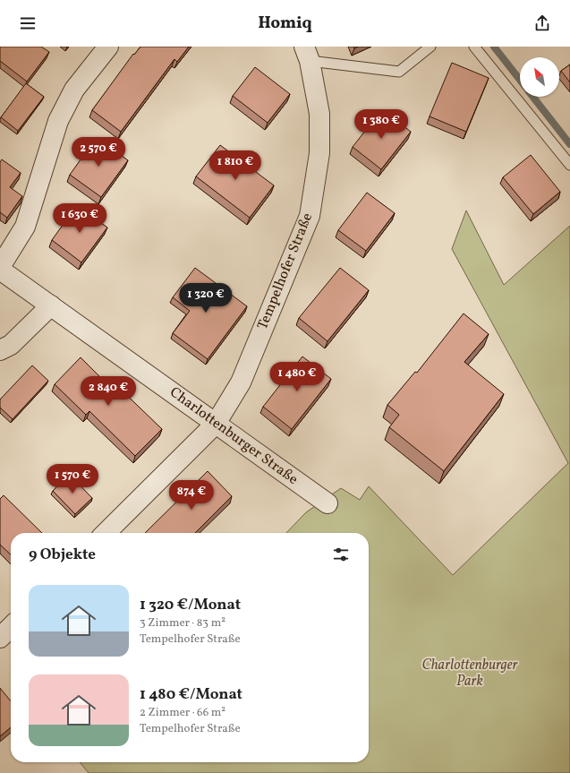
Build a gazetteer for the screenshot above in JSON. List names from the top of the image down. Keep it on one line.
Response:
{"streets":{"street":["Tempelhofer Straße","Charlottenburger Straße"]},"crossings":[["Tempelhofer Straße","Charlottenburger Straße"]],"parks":["Charlottenburger Park"],"north":"top left","page":{"header":"Homiq","price":["1 380 €","2 570 €","1 810 €","1 630 €","1 320 €","1 480 €","2 840 €","1 570 €","874 €"],"heading":"9 Objekte","list":[{"name":"1 320 €/Monat","note":"3 Zimmer · 83 m² · Tempelhofer Straße"},{"name":"1 480 €/Monat","note":"2 Zimmer · 66 m² · Tempelhofer Straße"}]}}
